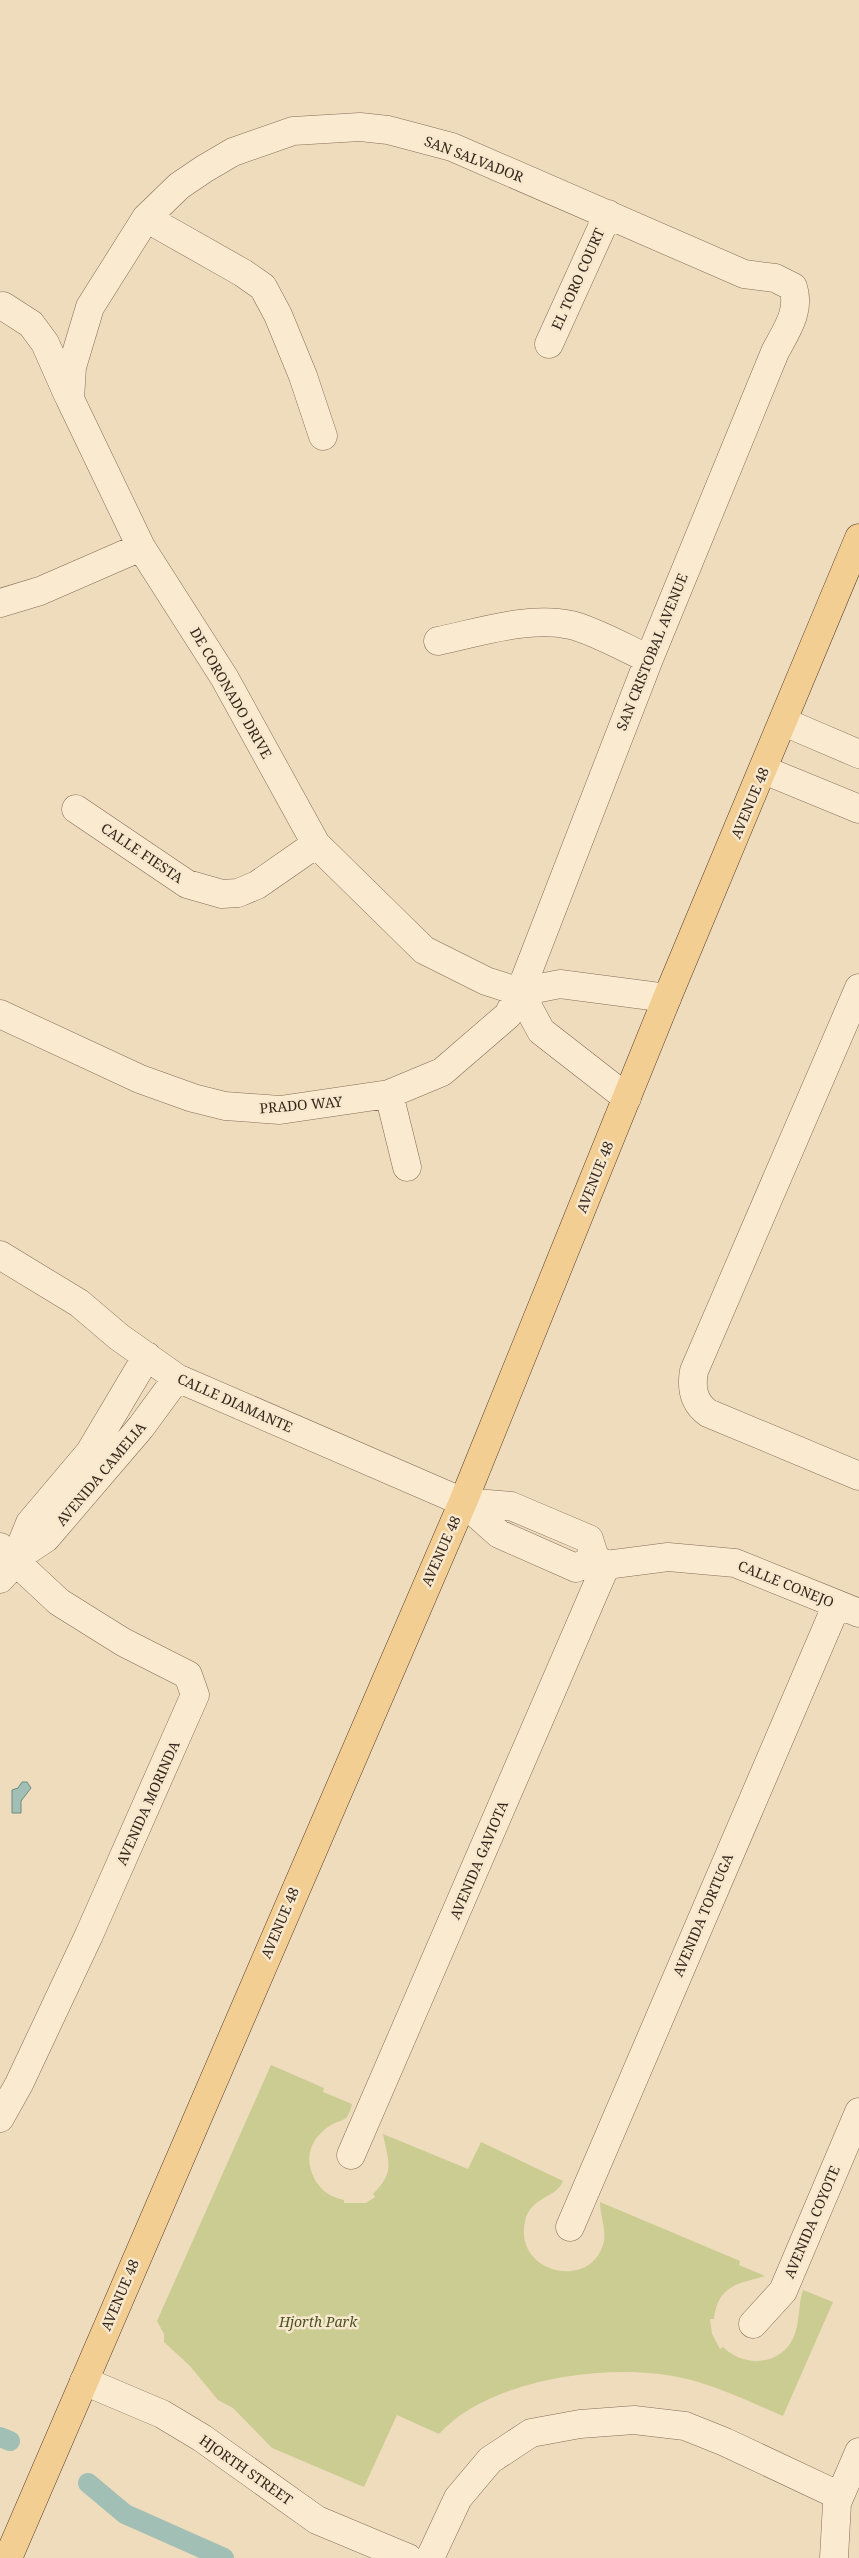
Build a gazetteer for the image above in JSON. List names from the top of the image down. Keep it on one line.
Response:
{"streets":{"main road":["AVENUE 48"],"street":["SAN SALVADOR","EL TORO COURT","SAN CRISTOBAL AVENUE","DE CORONADO DRIVE","CALLE FIESTA","PRADO WAY","CALLE DIAMANTE","AVENIDA CAMELIA","CALLE CONEJO","AVENIDA MORINDA","AVENIDA GAVIOTA","AVENIDA TORTUGA","AVENIDA COYOTE","HJORTH STREET"]},"crossings":[["SAN SALVADOR","EL TORO COURT"],["SAN SALVADOR","SAN CRISTOBAL AVENUE"],["SAN SALVADOR","DE CORONADO DRIVE"],["SAN CRISTOBAL AVENUE","DE CORONADO DRIVE"],["SAN CRISTOBAL AVENUE","PRADO WAY"],["DE CORONADO DRIVE","AVENUE 48"],["DE CORONADO DRIVE","CALLE FIESTA"],["DE CORONADO DRIVE","PRADO WAY"],["AVENUE 48","CALLE DIAMANTE"],["AVENUE 48","CALLE CONEJO"],["AVENUE 48","HJORTH STREET"],["CALLE DIAMANTE","AVENIDA CAMELIA"],["CALLE DIAMANTE","CALLE CONEJO"],["AVENIDA CAMELIA","AVENIDA MORINDA"],["CALLE CONEJO","AVENIDA GAVIOTA"],["CALLE CONEJO","AVENIDA TORTUGA"]],"parks":["Hjorth Park"]}
